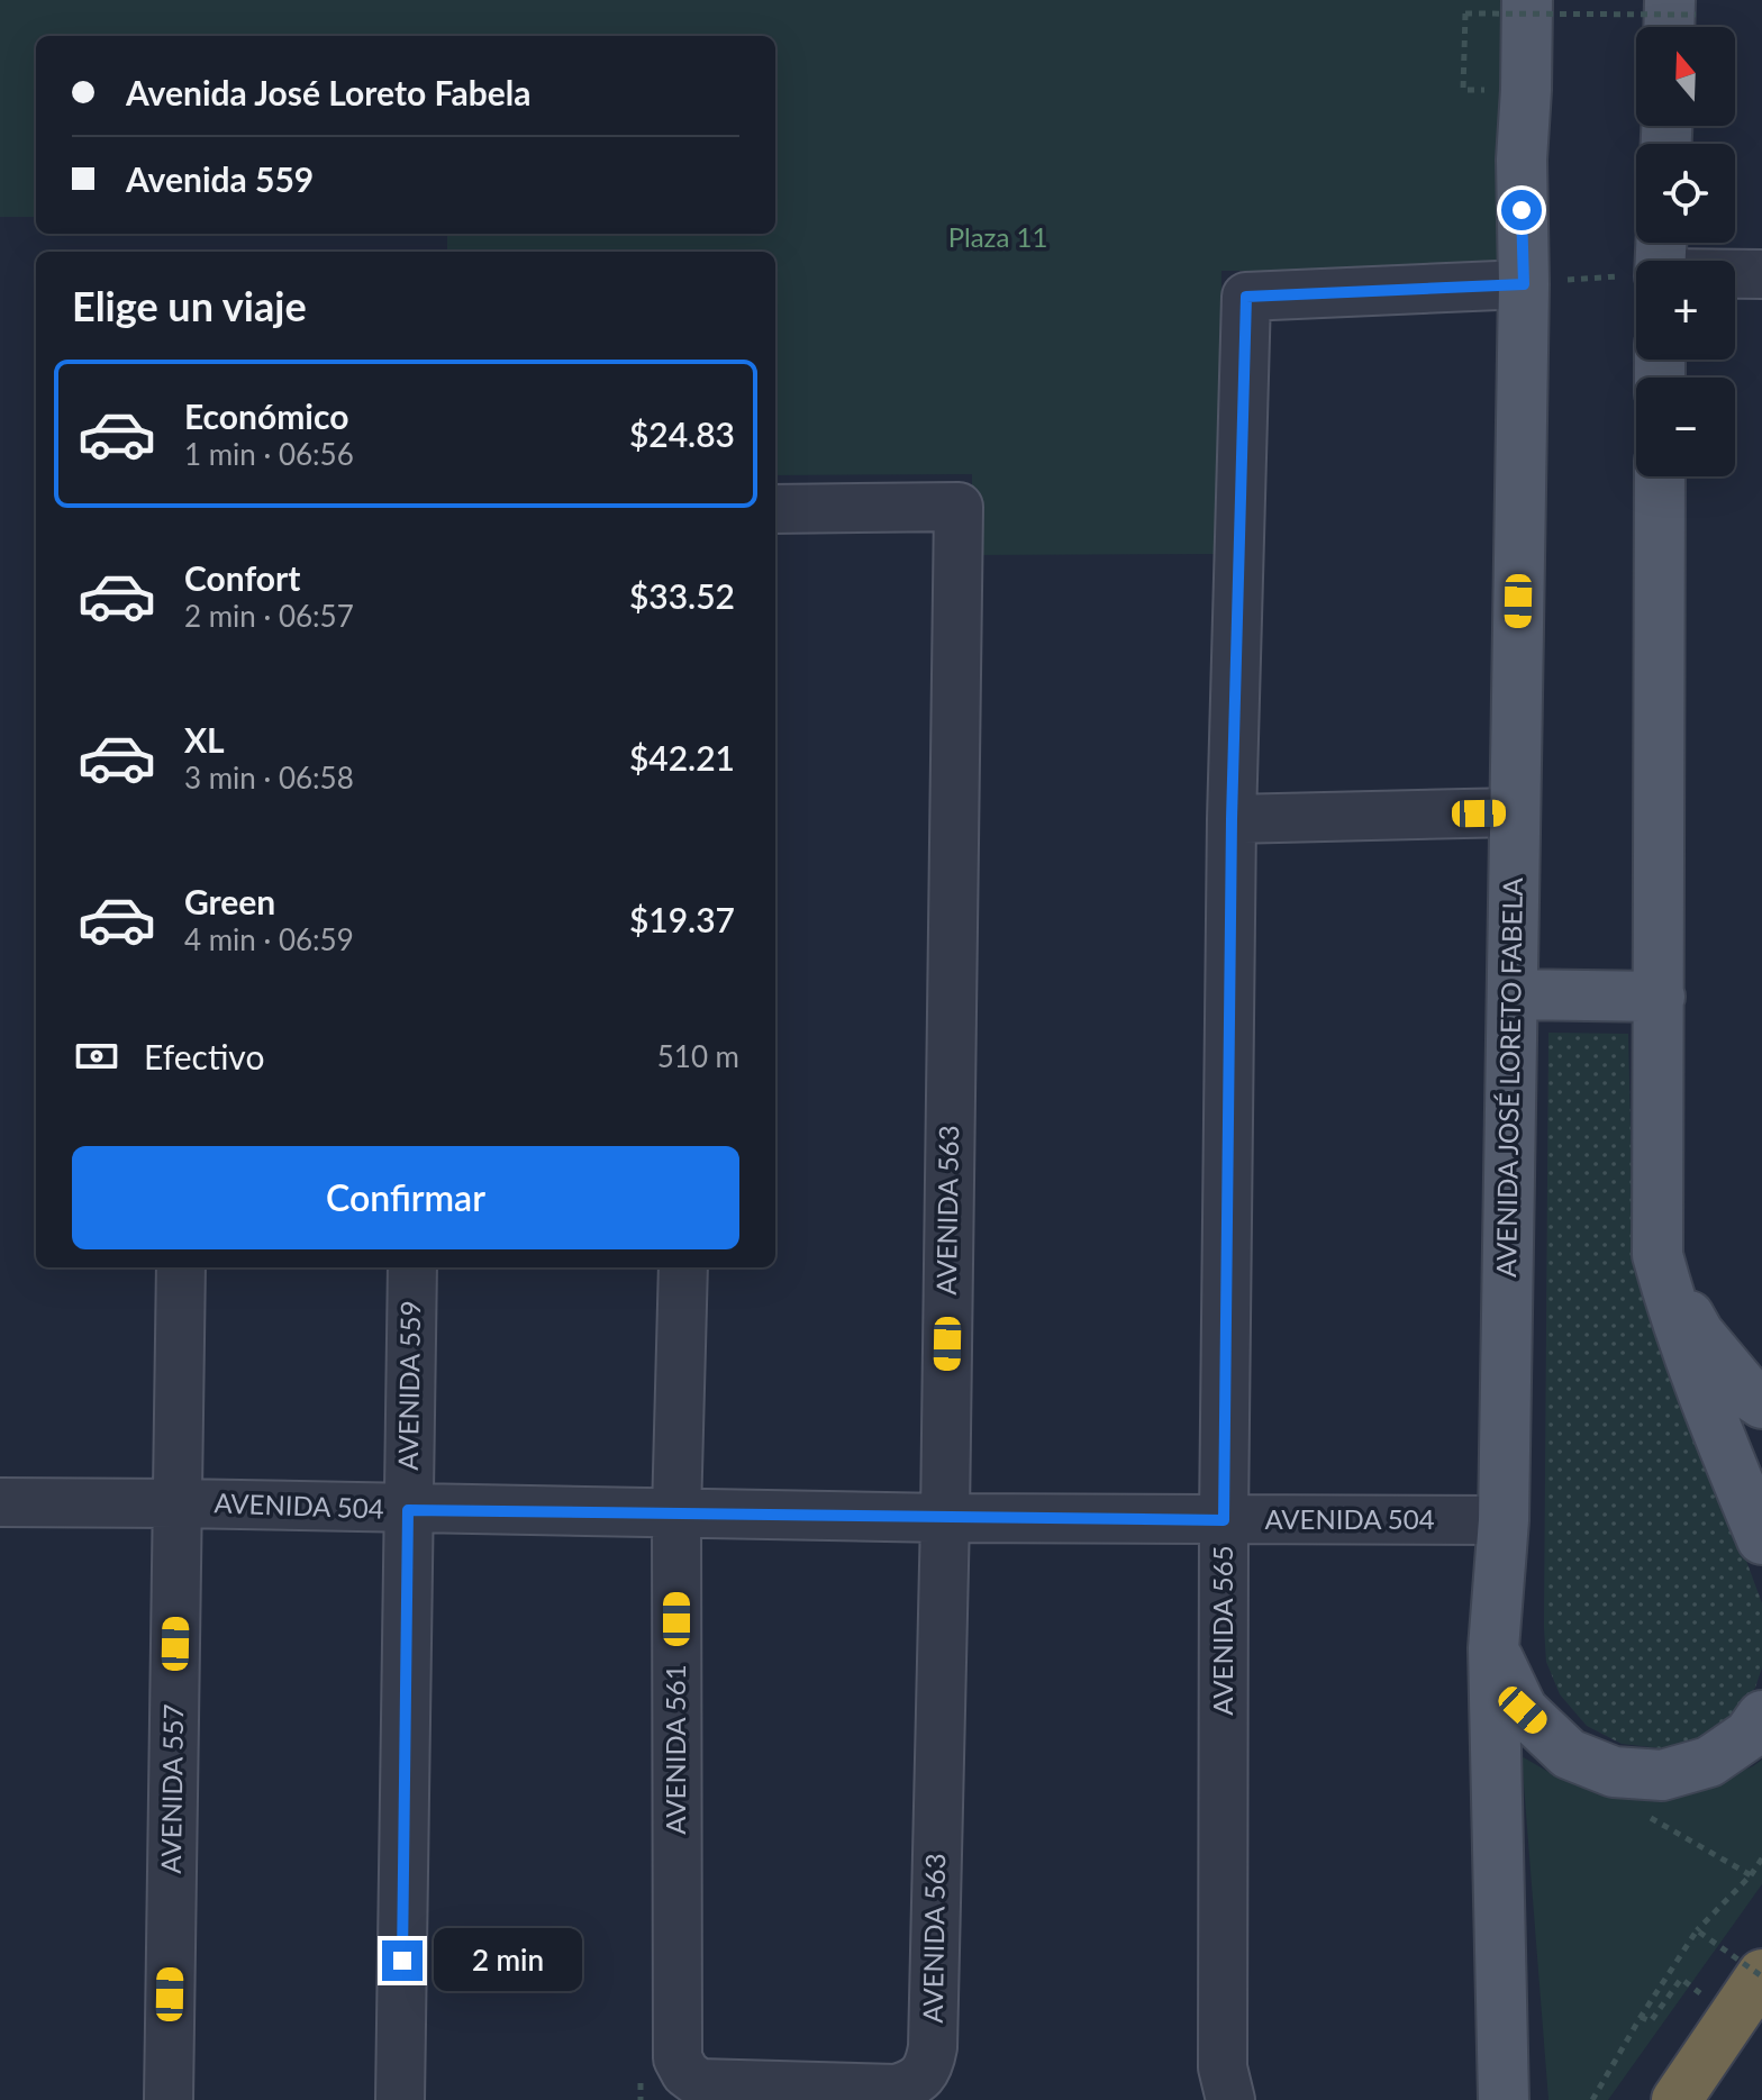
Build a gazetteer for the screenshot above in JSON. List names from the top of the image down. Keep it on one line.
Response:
{"streets":{"main road":["AVENIDA JOSÉ LORETO FABELA"],"street":["AVENIDA 563","AVENIDA 559","AVENIDA 504","AVENIDA 565","AVENIDA 561","AVENIDA 557"]},"crossings":[["AVENIDA JOSÉ LORETO FABELA","AVENIDA 504"],["AVENIDA JOSÉ LORETO FABELA","AVENIDA 565"],["AVENIDA 563","AVENIDA 504"],["AVENIDA 563","AVENIDA 561"],["AVENIDA 559","AVENIDA 504"],["AVENIDA 504","AVENIDA 565"],["AVENIDA 504","AVENIDA 561"],["AVENIDA 504","AVENIDA 557"]],"parks":["Plaza 11"],"north":"top","page":{"map_buttons":["+","−"],"banner":["Avenida José Loreto Fabela","Avenida 559"],"heading":"Elige un viaje","list":[{"name":"Económico","note":"1 min · 06:56","value":"$24.83"},{"name":"Confort","note":"2 min · 06:57","value":"$33.52"},{"name":"XL","note":"3 min · 06:58","value":"$42.21"},{"name":"Green","note":"4 min · 06:59","value":"$19.37"}],"pay":["Efectivo","510 m"],"buttons":"Confirmar","bubble":"2 min"}}
